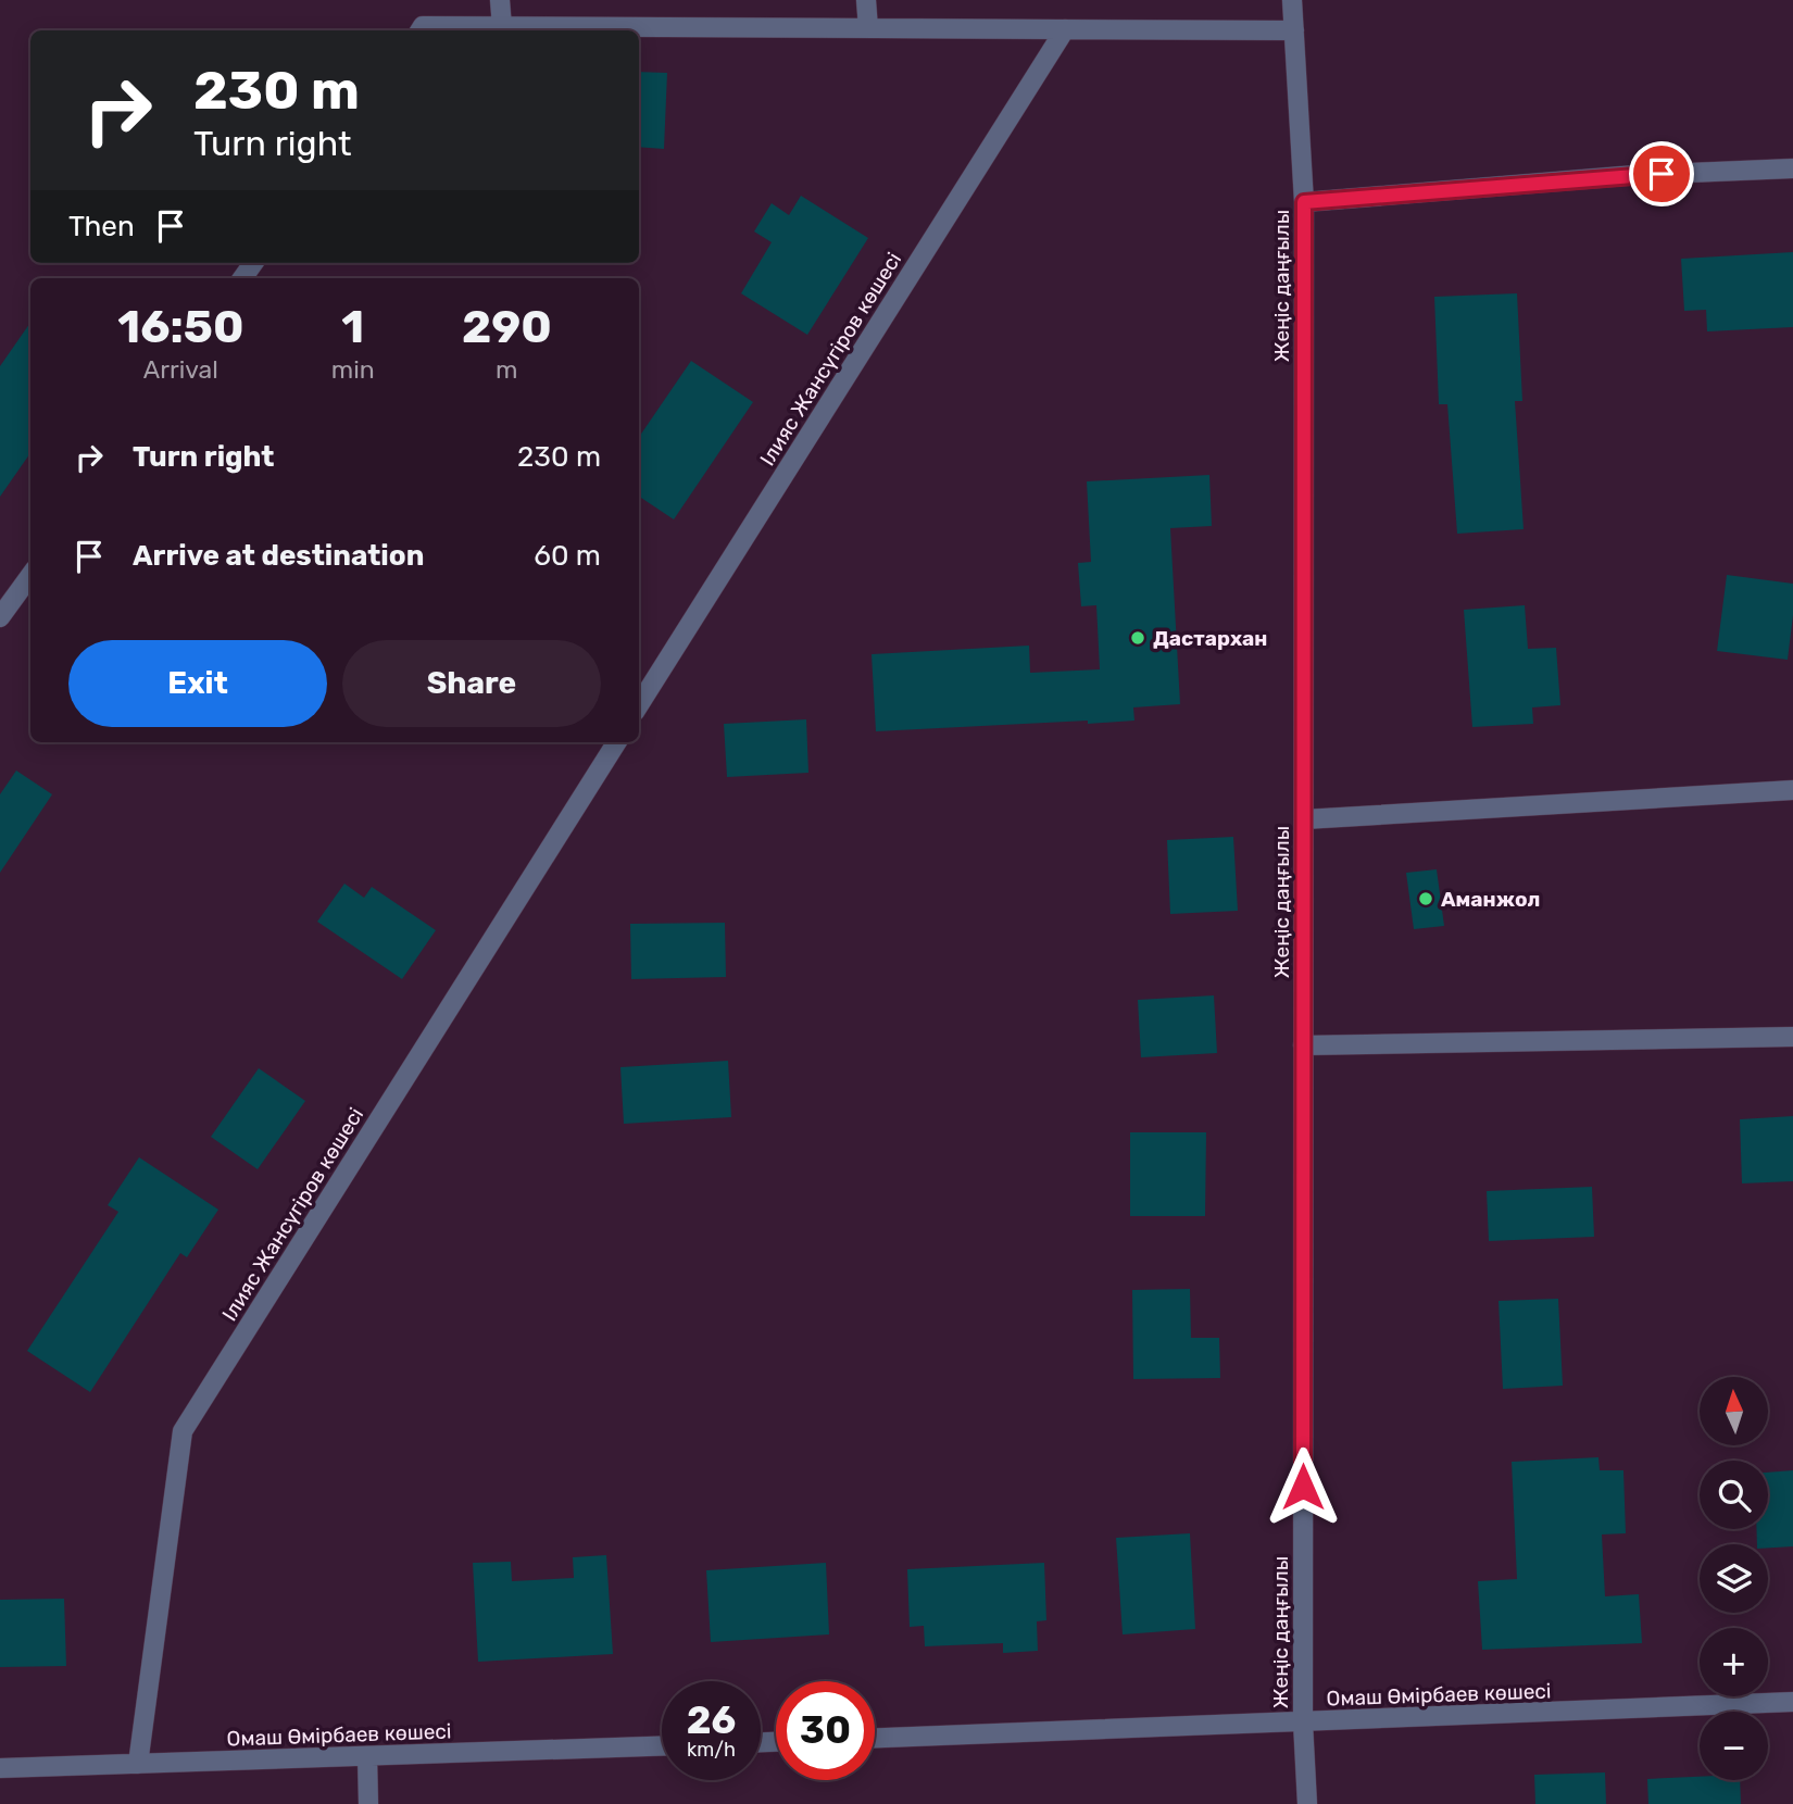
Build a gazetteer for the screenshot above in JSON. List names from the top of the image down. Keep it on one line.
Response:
{"streets":{"street":["Жеңіс даңғылы","Ілияс Жансүгіров көшесі","Омаш Өмірбаев көшесі"]},"crossings":[["Жеңіс даңғылы","Омаш Өмірбаев көшесі"],["Ілияс Жансүгіров көшесі","Омаш Өмірбаев көшесі"]],"places":["Дастархан","Аманжол"],"north":"top","page":{"turn":["230 m","Turn right"],"then":"Then","eta":["16:50","Arrival","1","min","290","m"],"list":[{"name":"Turn right","value":"230 m"},{"name":"Arrive at destination","value":"60 m"}],"buttons":["Exit","Share"],"map_buttons":["+","−"],"speed":"26 km/h","limit":"30"}}
